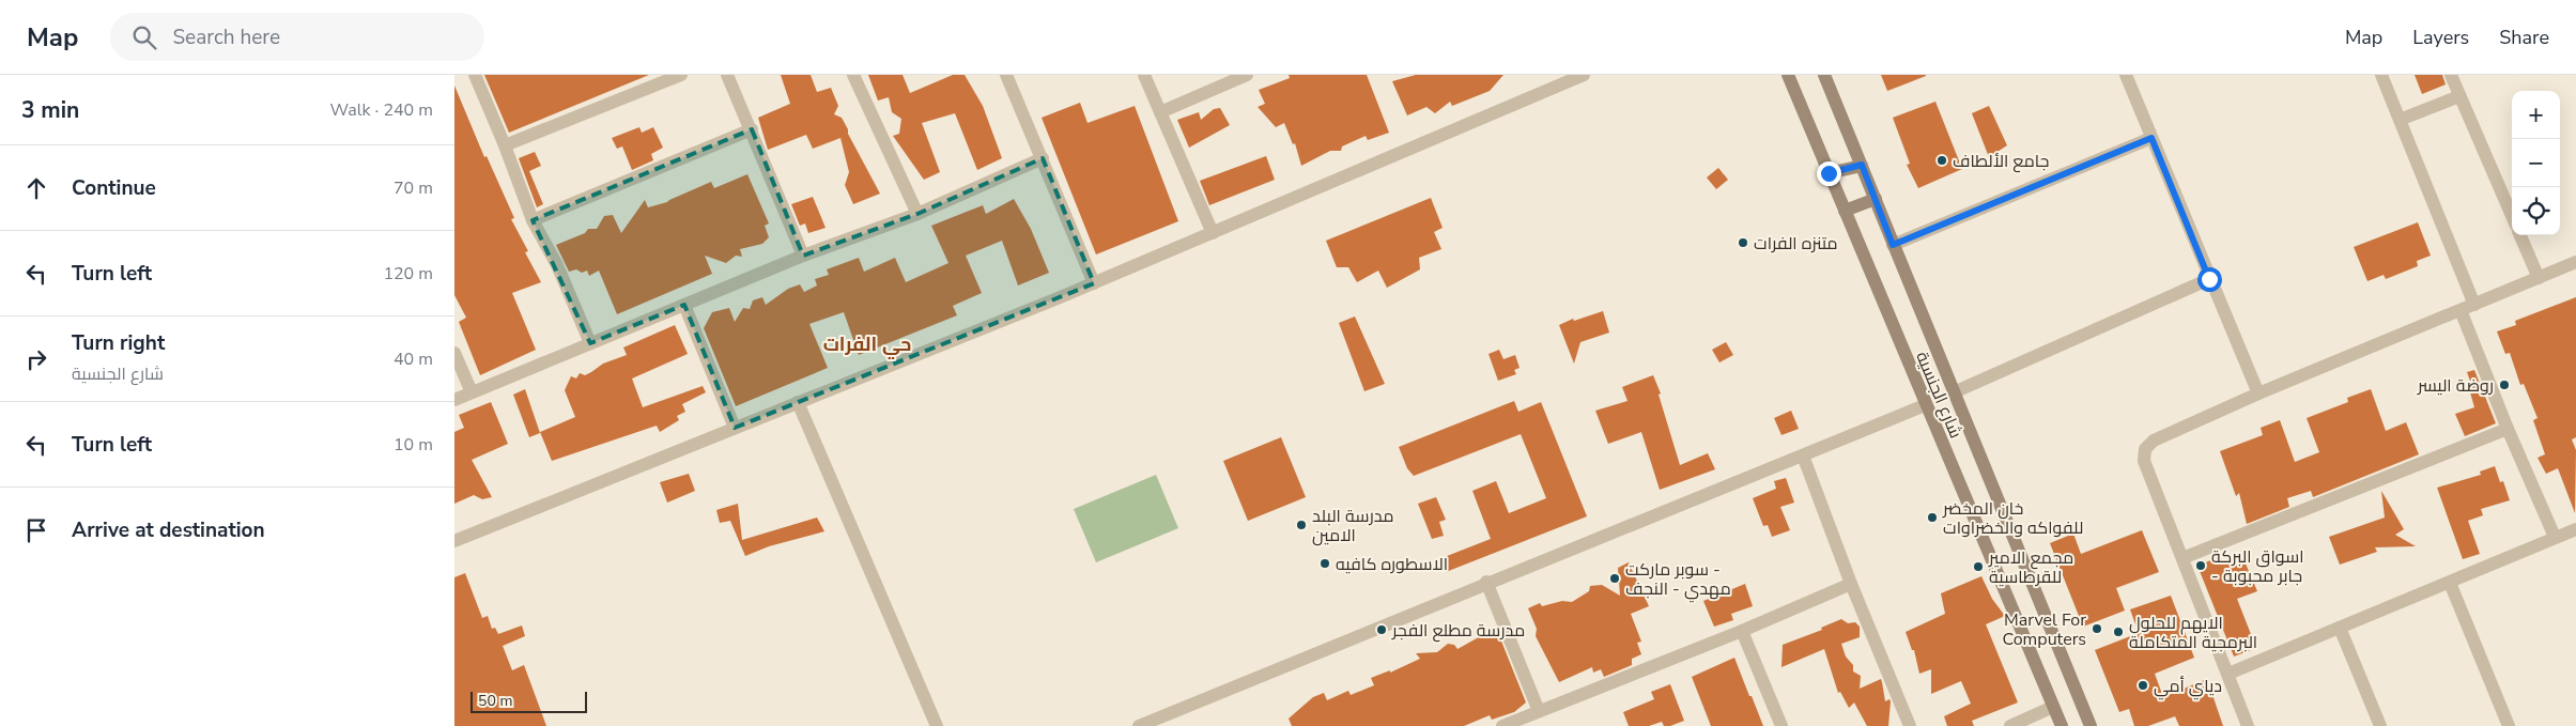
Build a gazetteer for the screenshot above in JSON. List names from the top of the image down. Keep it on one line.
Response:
{"streets":{"main road":["شارع الجنسية"]},"districts":["حي الفرات"],"places":["جامع الألطاف","متنزه الفرات","روضة اليسر","خان المخضر للفواكه والخضراوات","مدرسة البلد الامين","الاسطوره كافيه","اسواق البركة - جابر محبوبة","مجمع الامير للقرطاسية","سوبر ماركت - مهدي - النجف","Marvel For Computers","مدرسة مطلع الفجر","الايهم للحلول البرمجية المتكاملة","دياي أمي"],"scale_bar":"50 m","page":{"header":"Map","search":"Search here","nav":["Map","Layers","Share"],"heading":["3 min","Walk · 240 m"],"map_buttons":["+","−"],"list":[["Continue","70 m"],["Turn left","120 m"],["Turn right","شارع الجنسية","40 m"],["Turn left","10 m"],"Arrive at destination"],"scale":"50 m"}}
